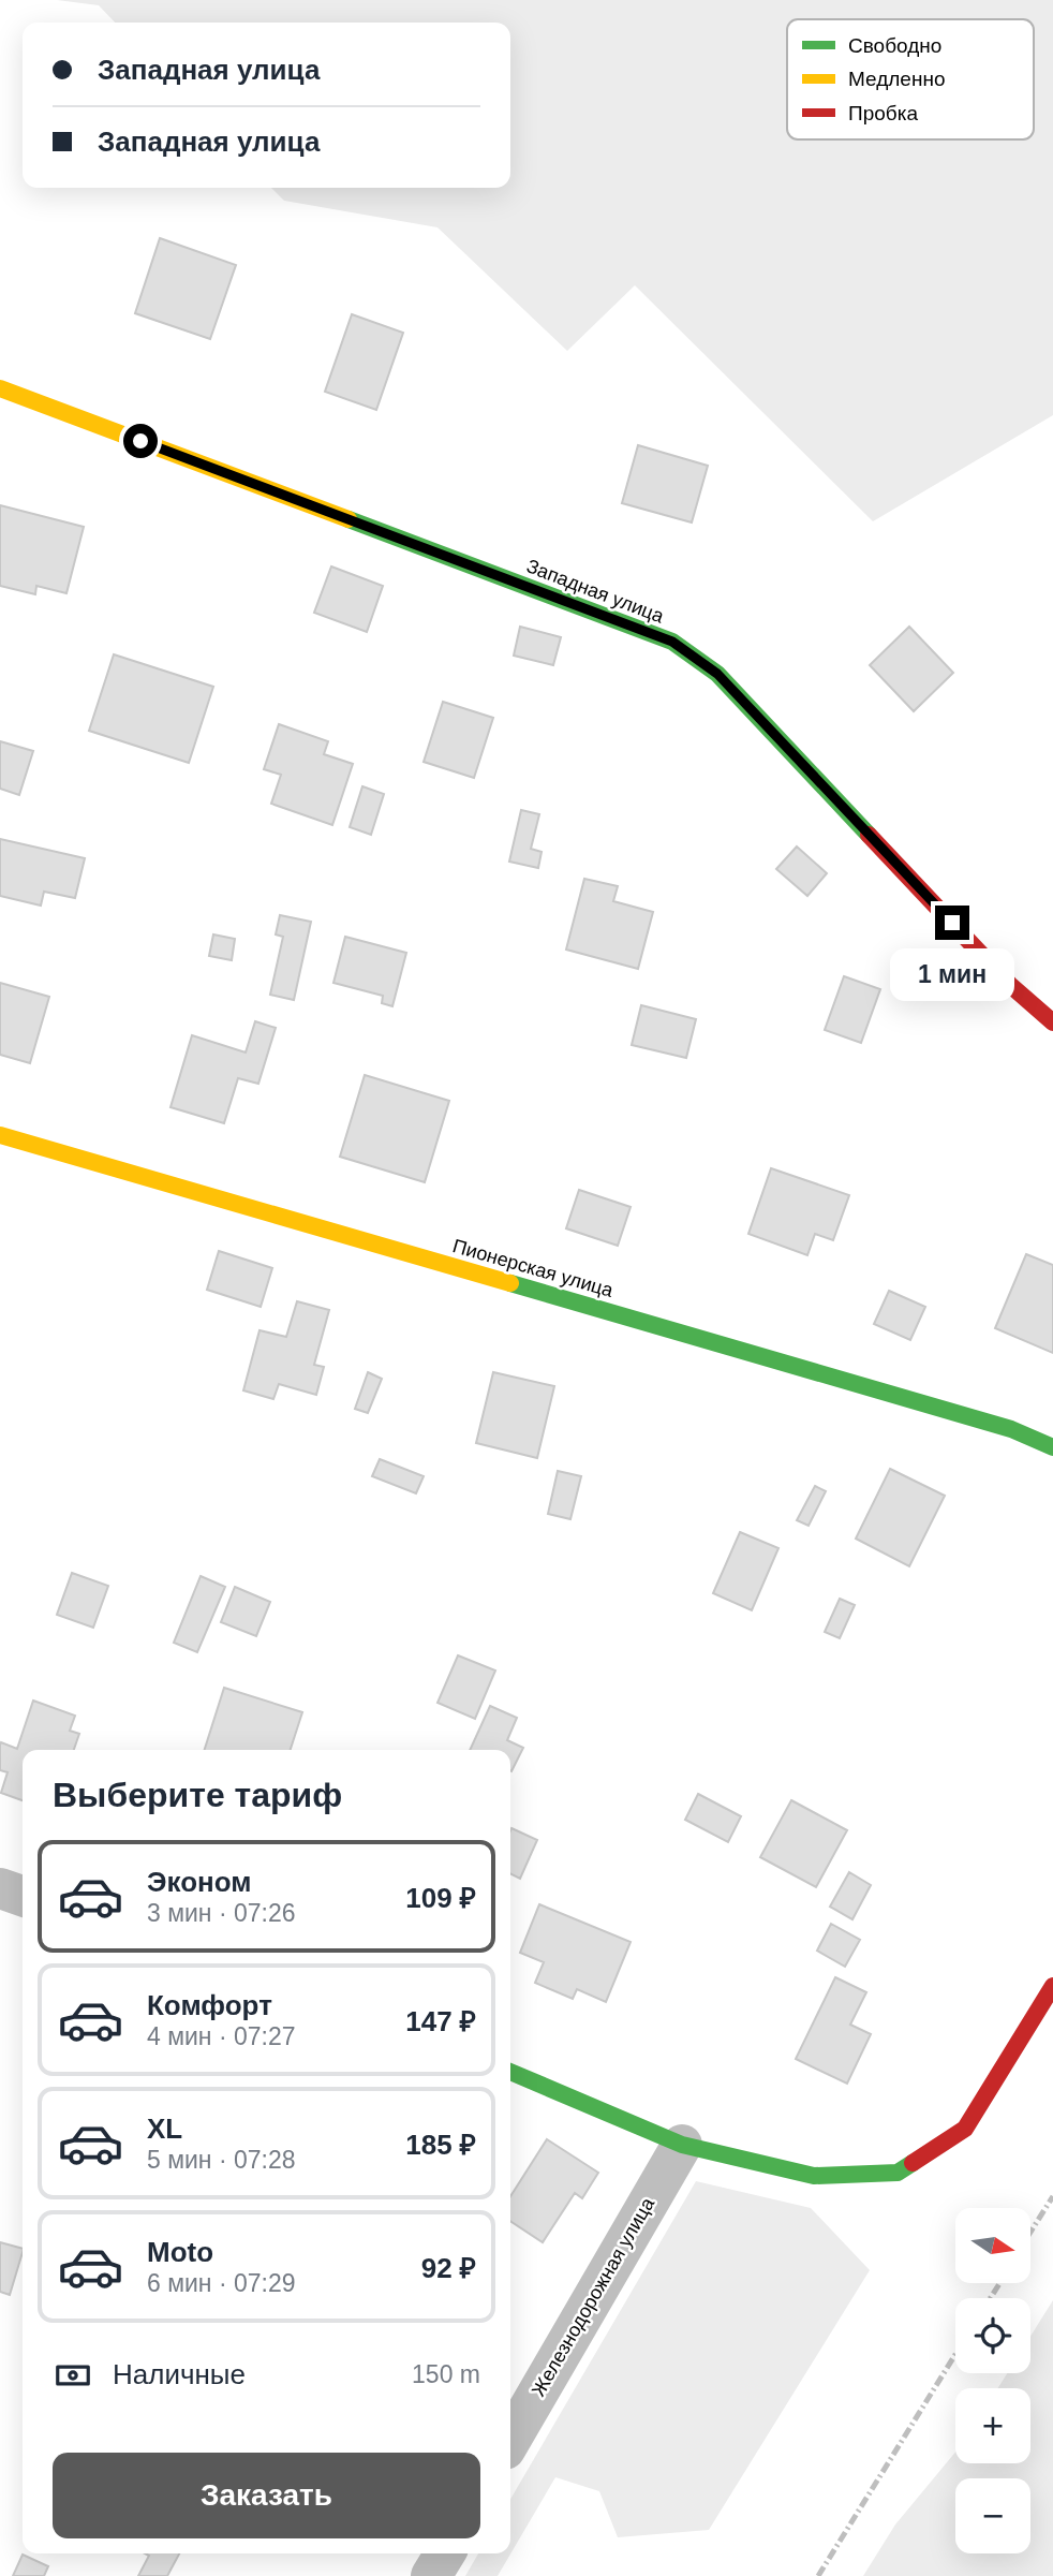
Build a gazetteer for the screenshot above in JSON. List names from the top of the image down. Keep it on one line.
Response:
{"streets":{"street":["Западная улица","Пионерская улица","Железнодорожная улица"]},"legend":["Свободно","Медленно","Пробка"],"north":"right","page":{"banner":["Западная улица","Западная улица"],"bubble":"1 мин","heading":"Выберите тариф","list":[{"name":"Эконом","note":"3 мин · 07:26","value":"109 ₽"},{"name":"Комфорт","note":"4 мин · 07:27","value":"147 ₽"},{"name":"XL","note":"5 мин · 07:28","value":"185 ₽"},{"name":"Moto","note":"6 мин · 07:29","value":"92 ₽"}],"map_buttons":["+","−"],"pay":["Наличные","150 m"],"buttons":"Заказать"}}
